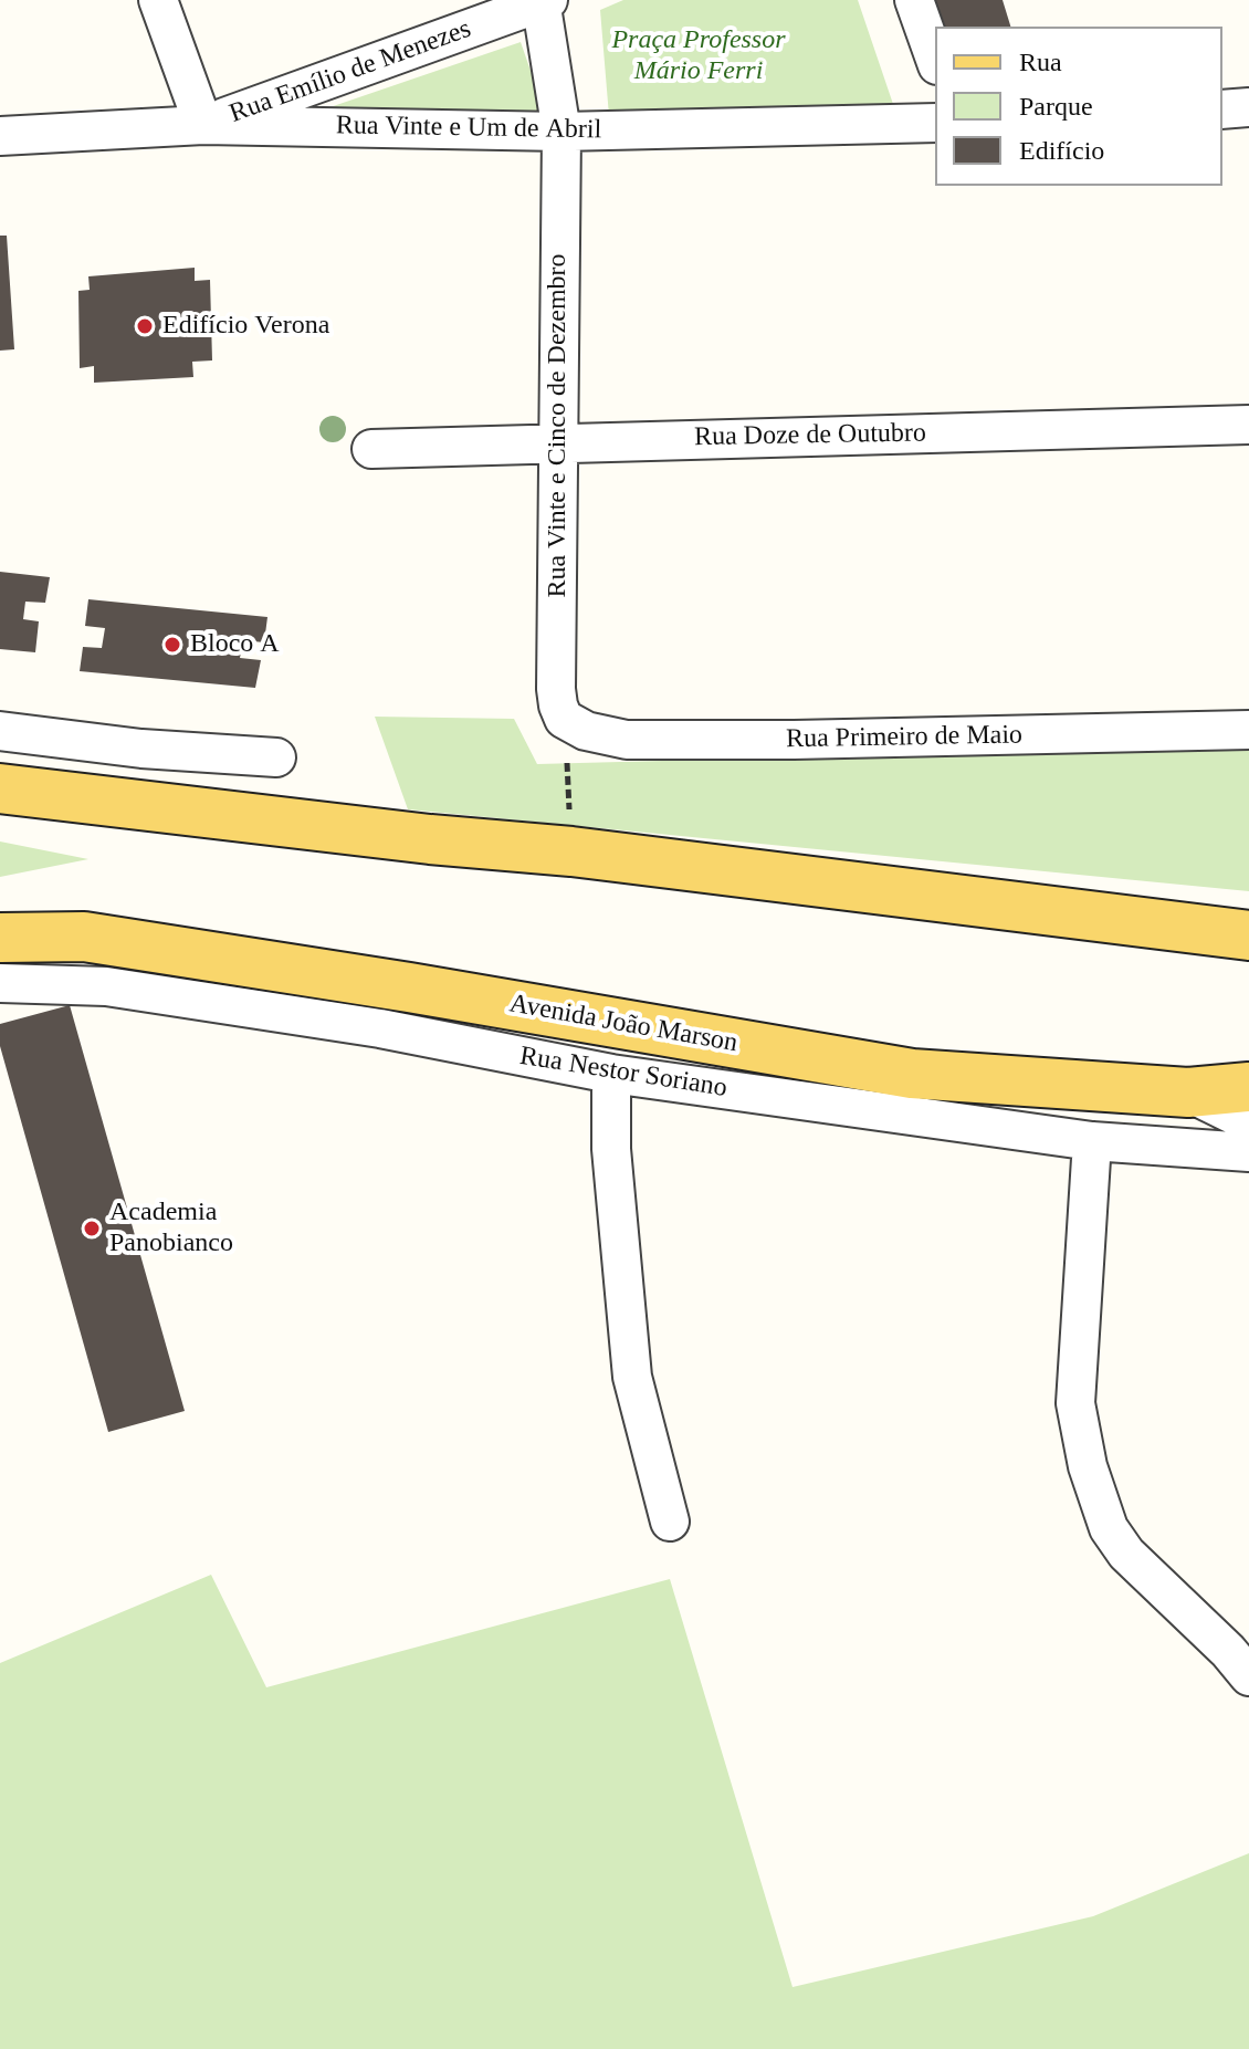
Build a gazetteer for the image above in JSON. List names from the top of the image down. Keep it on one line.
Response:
{"streets":{"main road":["Avenida João Marson"],"street":["Rua Emílio de Menezes","Rua Vinte e Um de Abril","Rua Vinte e Cinco de Dezembro","Rua Doze de Outubro","Rua Primeiro de Maio","Rua Nestor Soriano"]},"crossings":[["Rua Emílio de Menezes","Rua Vinte e Um de Abril"],["Rua Emílio de Menezes","Rua Vinte e Cinco de Dezembro"],["Rua Vinte e Um de Abril","Rua Vinte e Cinco de Dezembro"],["Rua Vinte e Cinco de Dezembro","Rua Doze de Outubro"],["Rua Vinte e Cinco de Dezembro","Rua Primeiro de Maio"]],"parks":["Praça Professor Mário Ferri"],"places":["Edifício Verona","Bloco A","Academia Panobianco"],"legend":["Rua","Parque","Edifício"]}
